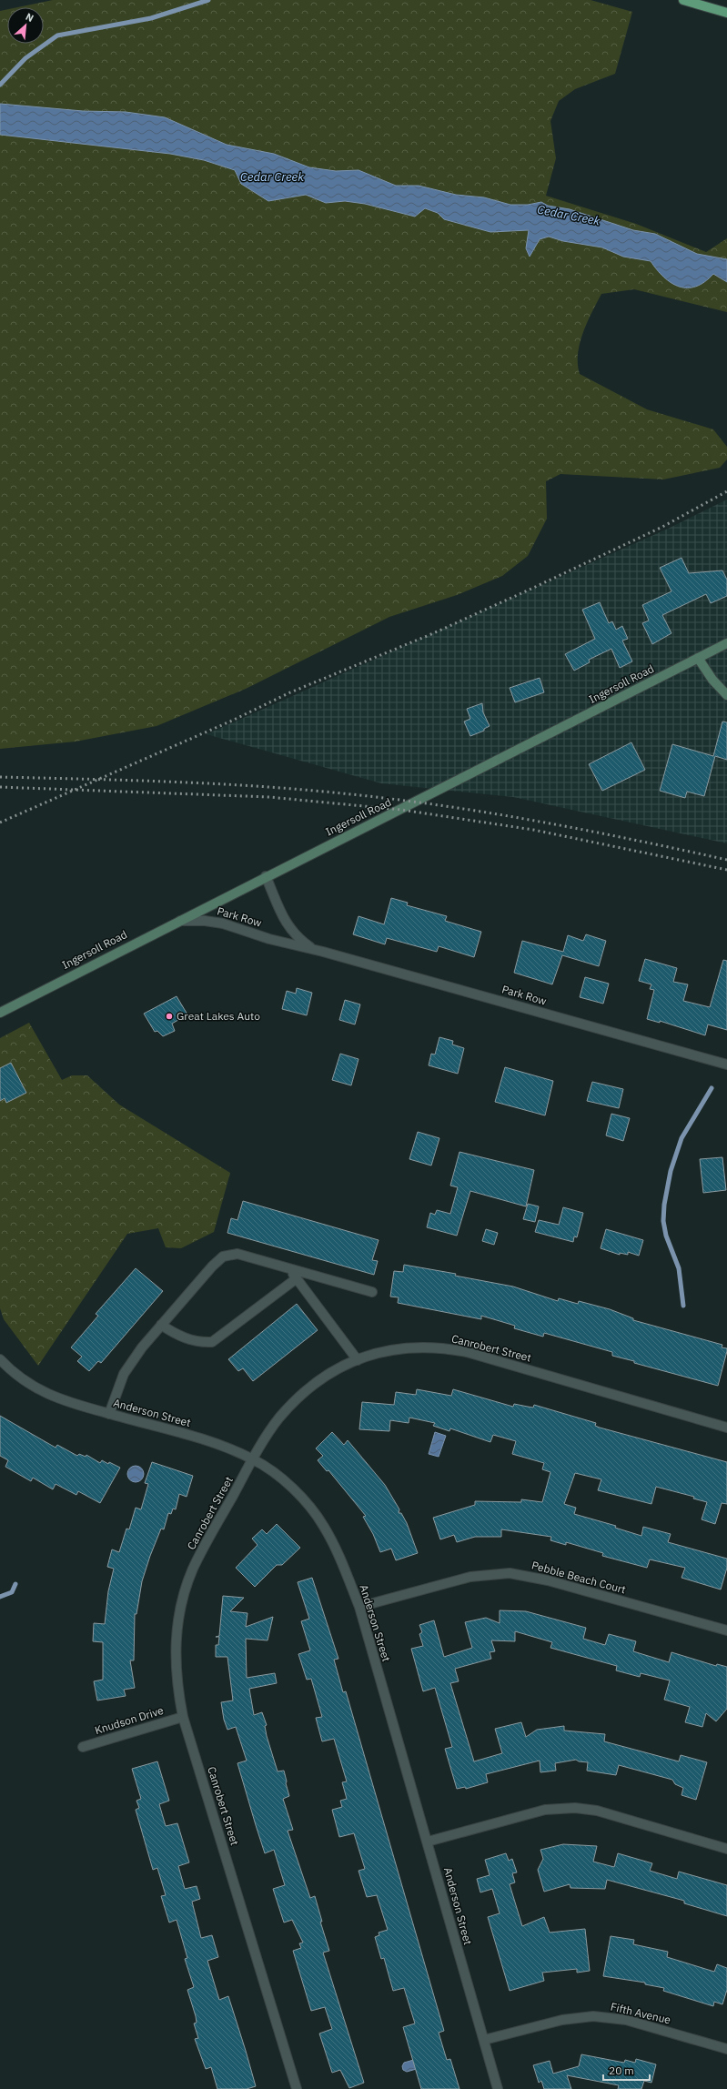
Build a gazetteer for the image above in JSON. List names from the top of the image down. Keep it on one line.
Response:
{"streets":{"main road":["Ingersoll Road"],"street":["Park Row","Canrobert Street","Anderson Street","Pebble Beach Court","Knudson Drive","Fifth Avenue"]},"crossings":[["Ingersoll Road","Park Row"],["Canrobert Street","Anderson Street"],["Canrobert Street","Knudson Drive"],["Anderson Street","Pebble Beach Court"],["Anderson Street","Fifth Avenue"]],"water":["Cedar Creek"],"places":["Great Lakes Auto"],"scale_bar":"20 m","north":"top right"}
